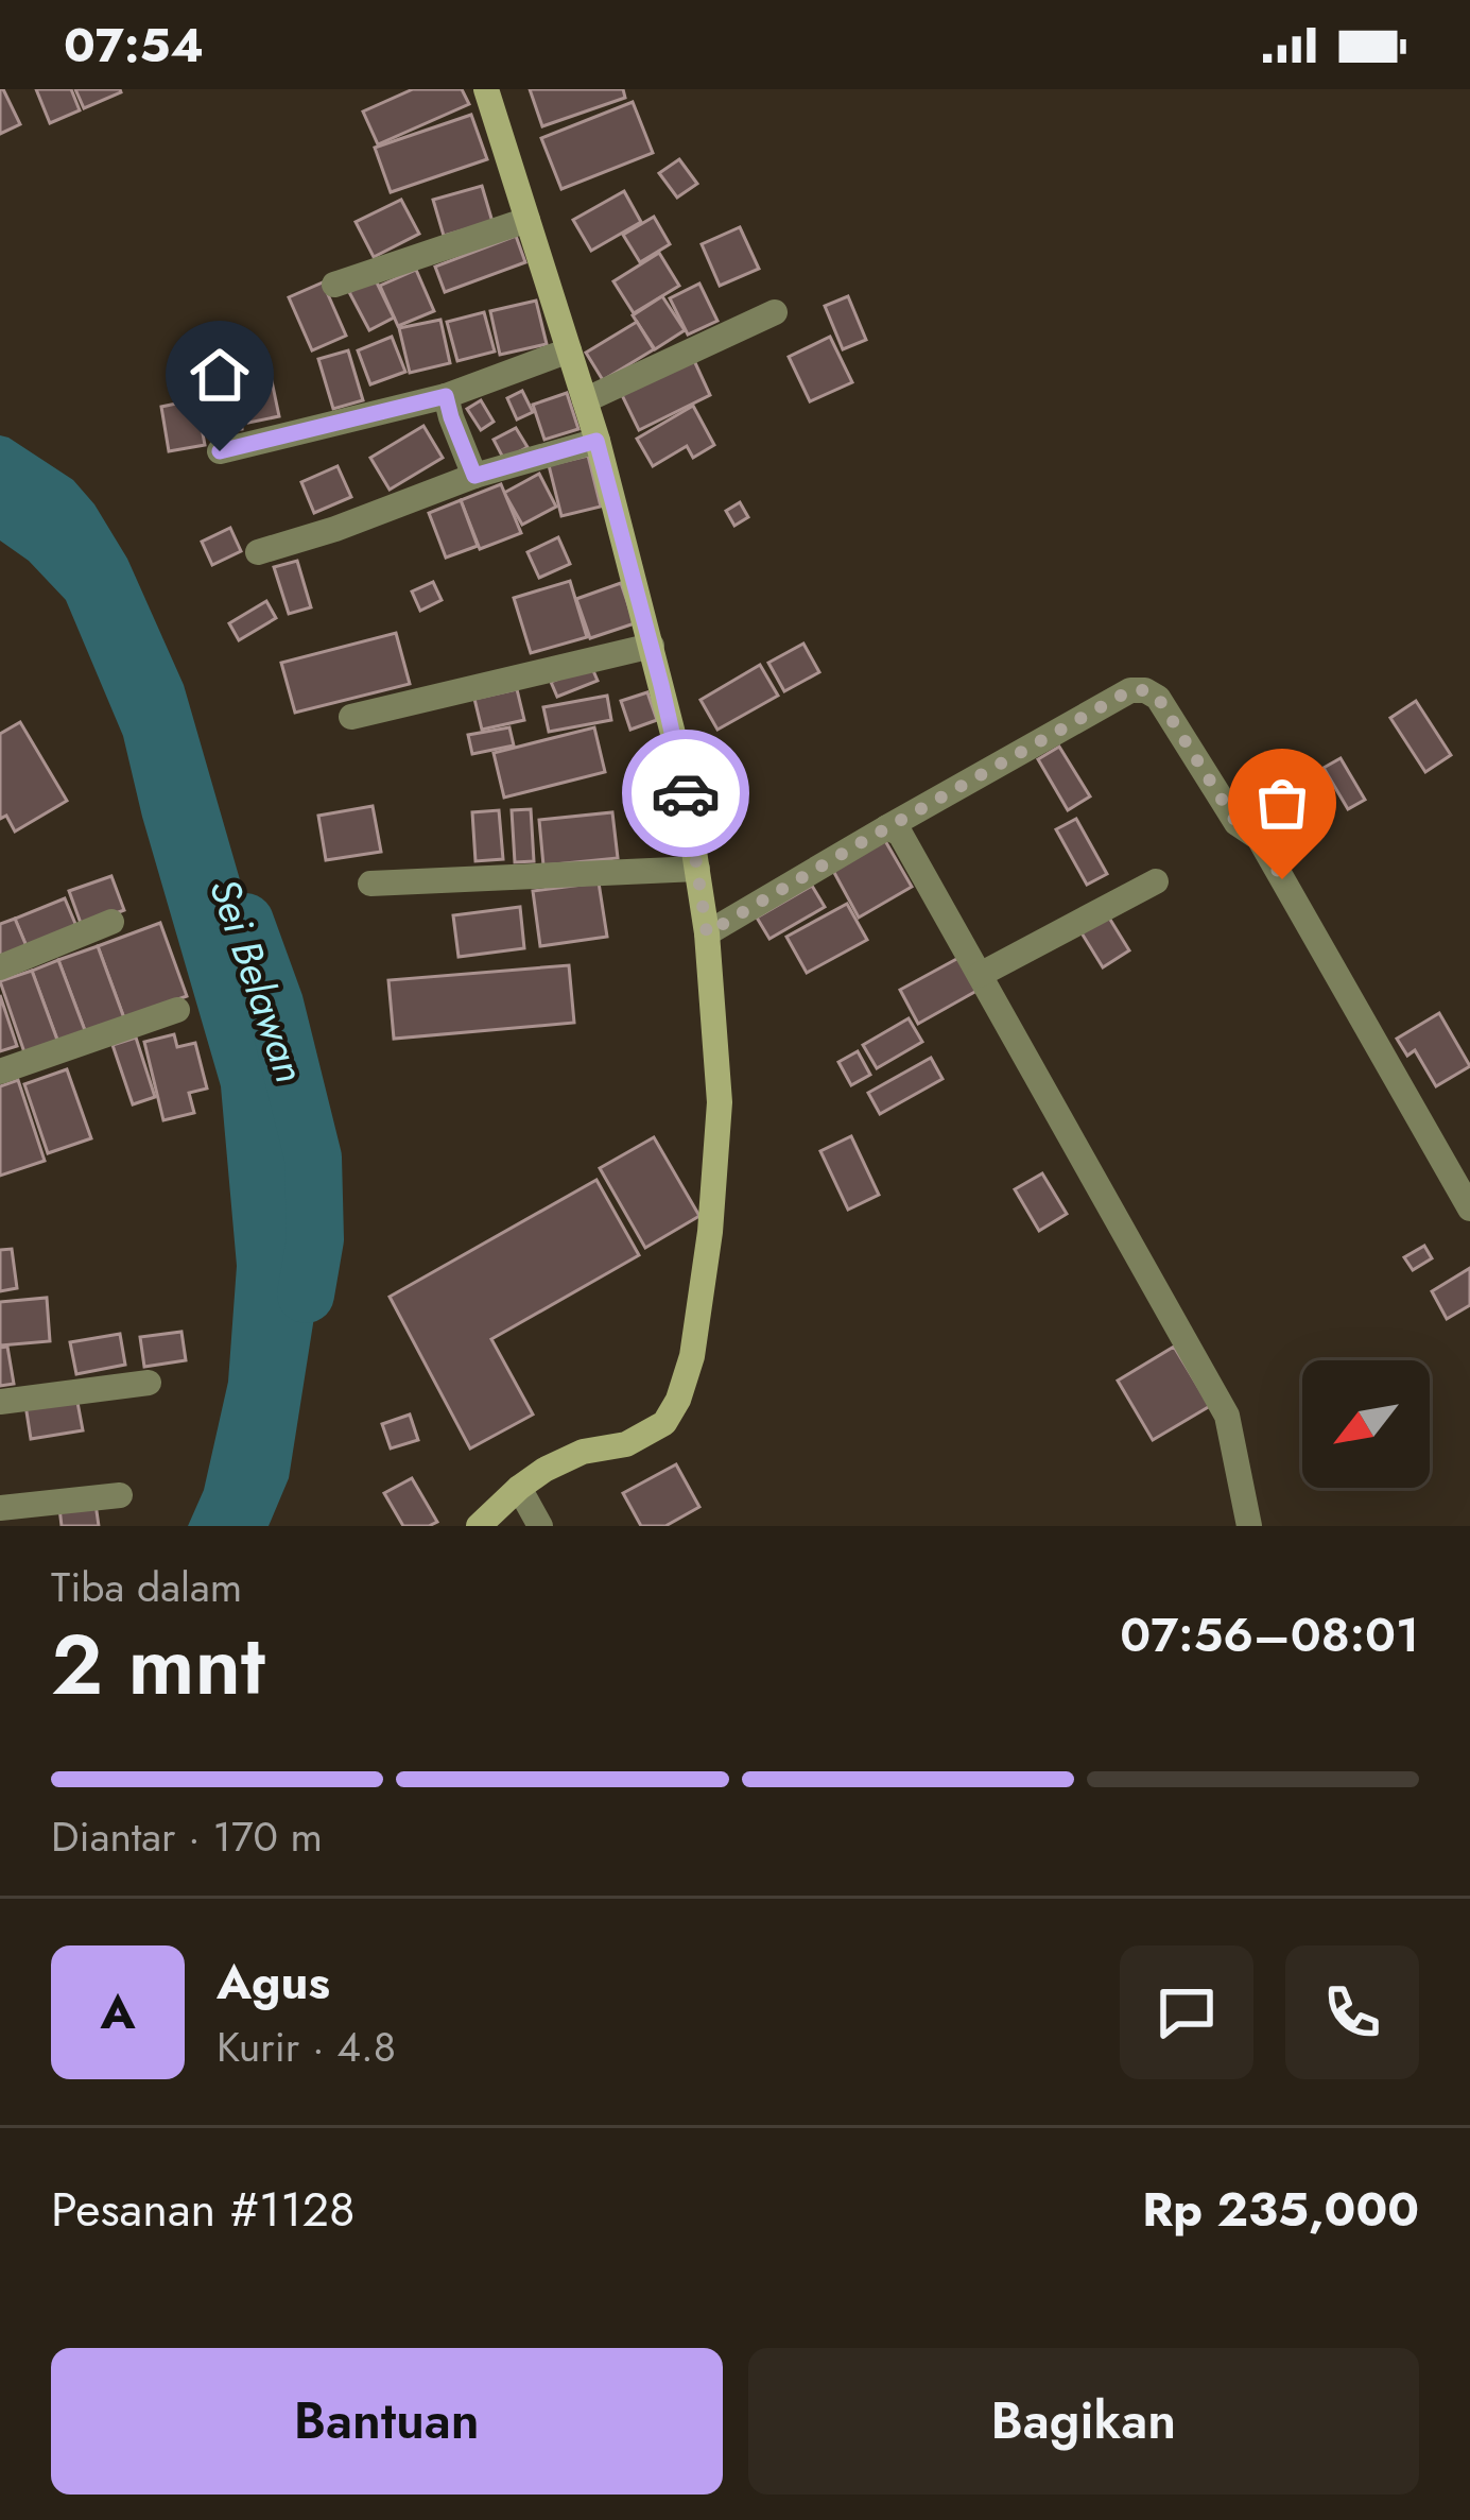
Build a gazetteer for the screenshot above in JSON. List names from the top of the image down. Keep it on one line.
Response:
{"water":["Sei Belawan"],"north":"bottom left","page":{"status":"07:54","heading":["2 mnt","Tiba dalam","07:56–08:01"],"panel":["Agus","Kurir · 4.8","Pesanan #1128","Rp 235,000"],"bar":"Diantar · 170 m","round":"A","buttons":["Bantuan","Bagikan"]}}
